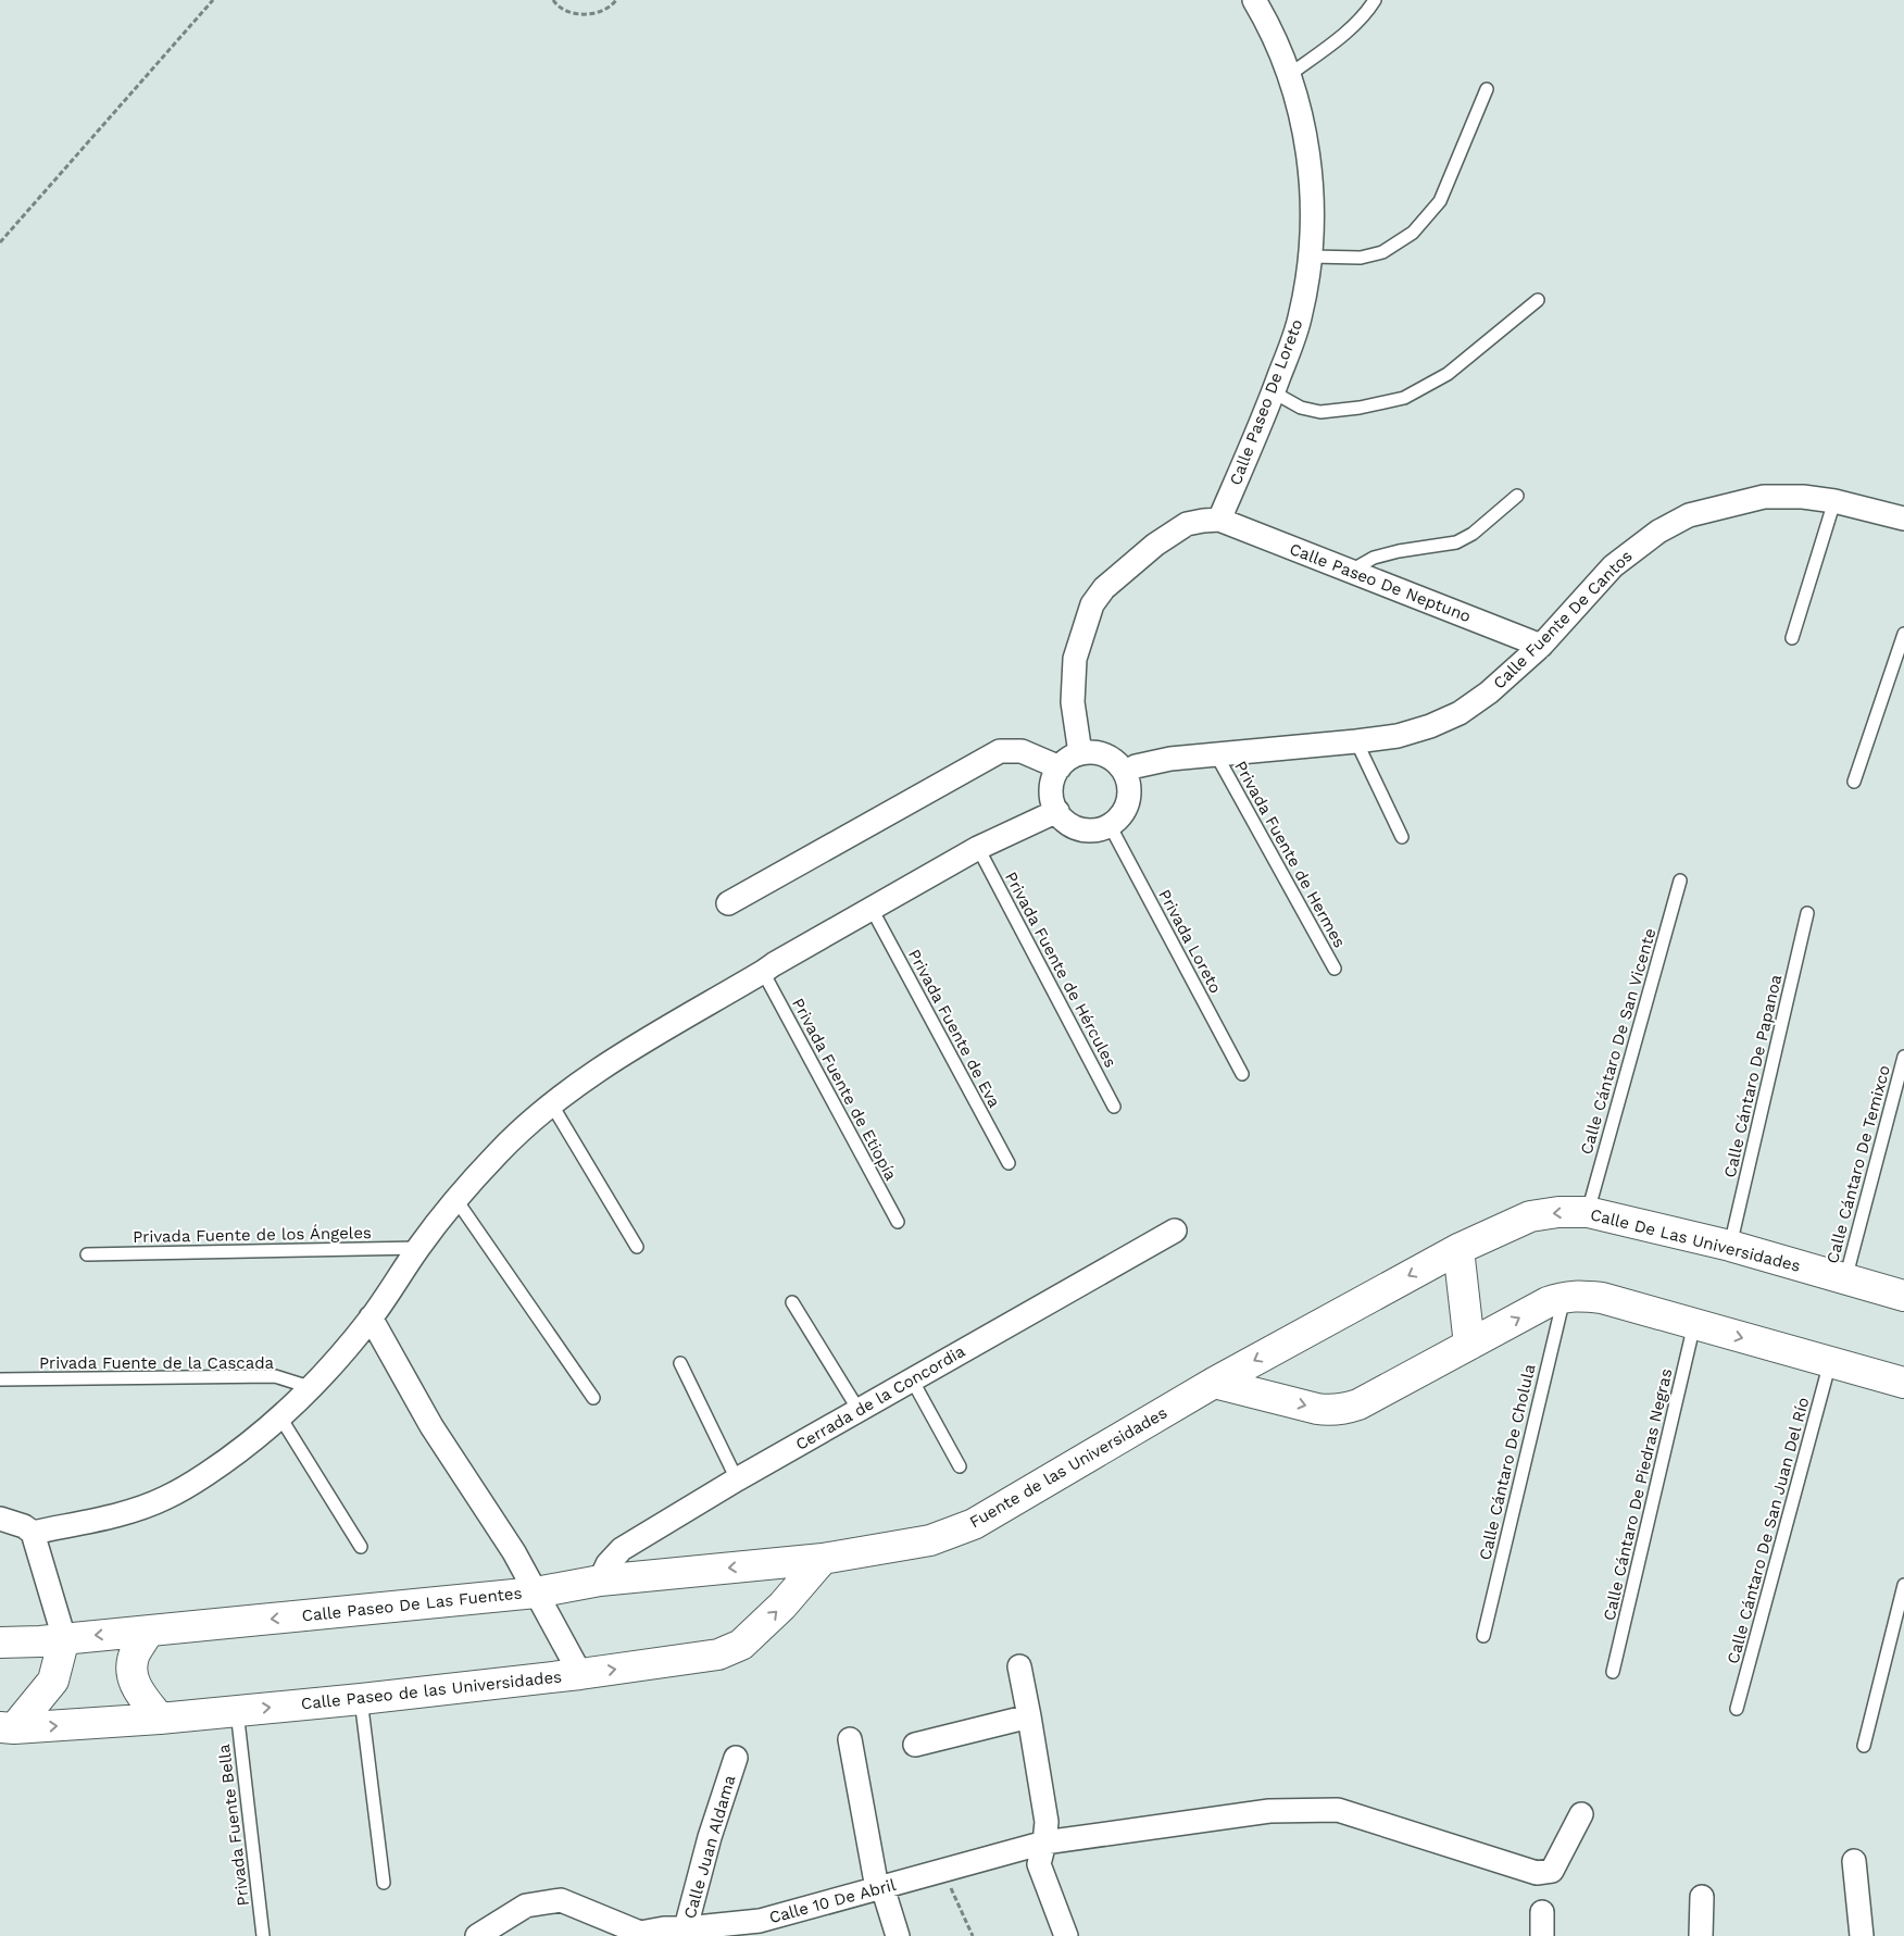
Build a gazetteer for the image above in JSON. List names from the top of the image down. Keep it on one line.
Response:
{"streets":{"street":["Calle Paseo De Loreto","Calle Paseo De Neptuno","Calle Fuente De Cantos","Calle De Las Universidades","Cerrada de la Concordia","Fuente de las Universidades","Calle Paseo De Las Fuentes","Calle Paseo de las Universidades","Calle Juan Aldama","Calle 10 De Abril"],"lane":["Privada Fuente de Hermes","Privada Loreto","Privada Fuente de Hércules","Privada Fuente de Eva","Calle Cántaro De San Vicente","Calle Cántaro De Papanoa","Privada Fuente de Etiopía","Calle Cántaro De Temixco","Privada Fuente de los Ángeles","Privada Fuente de la Cascada","Calle Cántaro De Cholula","Calle Cántaro De Piedras Negras","Calle Cántaro De San Juan Del Río","Privada Fuente Bella"]},"crossings":[["Calle Paseo De Loreto","Calle Paseo De Neptuno"],["Calle Paseo De Neptuno","Calle Fuente De Cantos"],["Calle Fuente De Cantos","Privada Fuente de Hermes"],["Calle Fuente De Cantos","Privada Loreto"],["Calle Cántaro De San Vicente","Calle De Las Universidades"],["Calle Cántaro De Papanoa","Calle De Las Universidades"],["Calle Cántaro De Temixco","Calle De Las Universidades"],["Calle De Las Universidades","Fuente de las Universidades"],["Cerrada de la Concordia","Calle Paseo De Las Fuentes"],["Fuente de las Universidades","Calle Paseo De Las Fuentes"],["Fuente de las Universidades","Calle Paseo de las Universidades"],["Calle Paseo De Las Fuentes","Calle Paseo de las Universidades"],["Calle Paseo de las Universidades","Privada Fuente Bella"],["Calle Juan Aldama","Calle 10 De Abril"]],"one_way":["Fuente de las Universidades"]}
